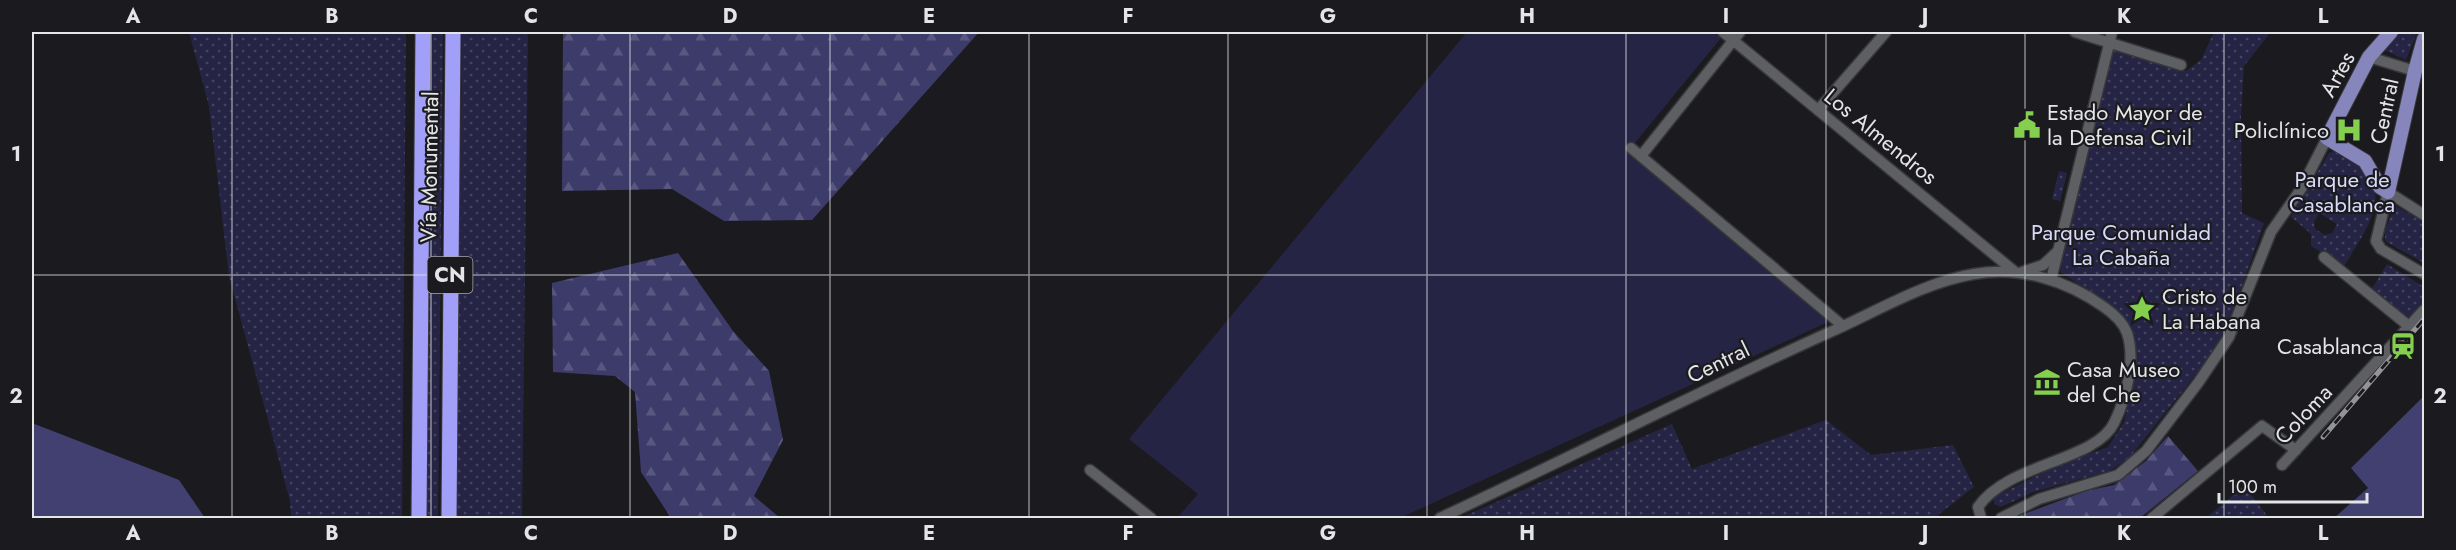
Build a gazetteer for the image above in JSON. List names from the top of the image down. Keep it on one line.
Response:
{"streets":{"highway":["Vía Monumental","CN"],"main road":["Artes","Central"],"street":["Los Almendros","Coloma"]},"crossings":[["Central","Los Almendros"]],"parks":["Parque de Casablanca","Parque Comunidad La Cabaña"],"places":{"public building":["Estado Mayor de la Defensa Civil"],"hospital":["Policlínico"],"place":["Cristo de La Habana"],"station":["Casablanca"],"museum":["Casa Museo del Che"]},"scale_bar":"100 m","grid":{"columns":["A","B","C","D","E","F","G","H","I","J","K","L"],"rows":["1","2"]}}
